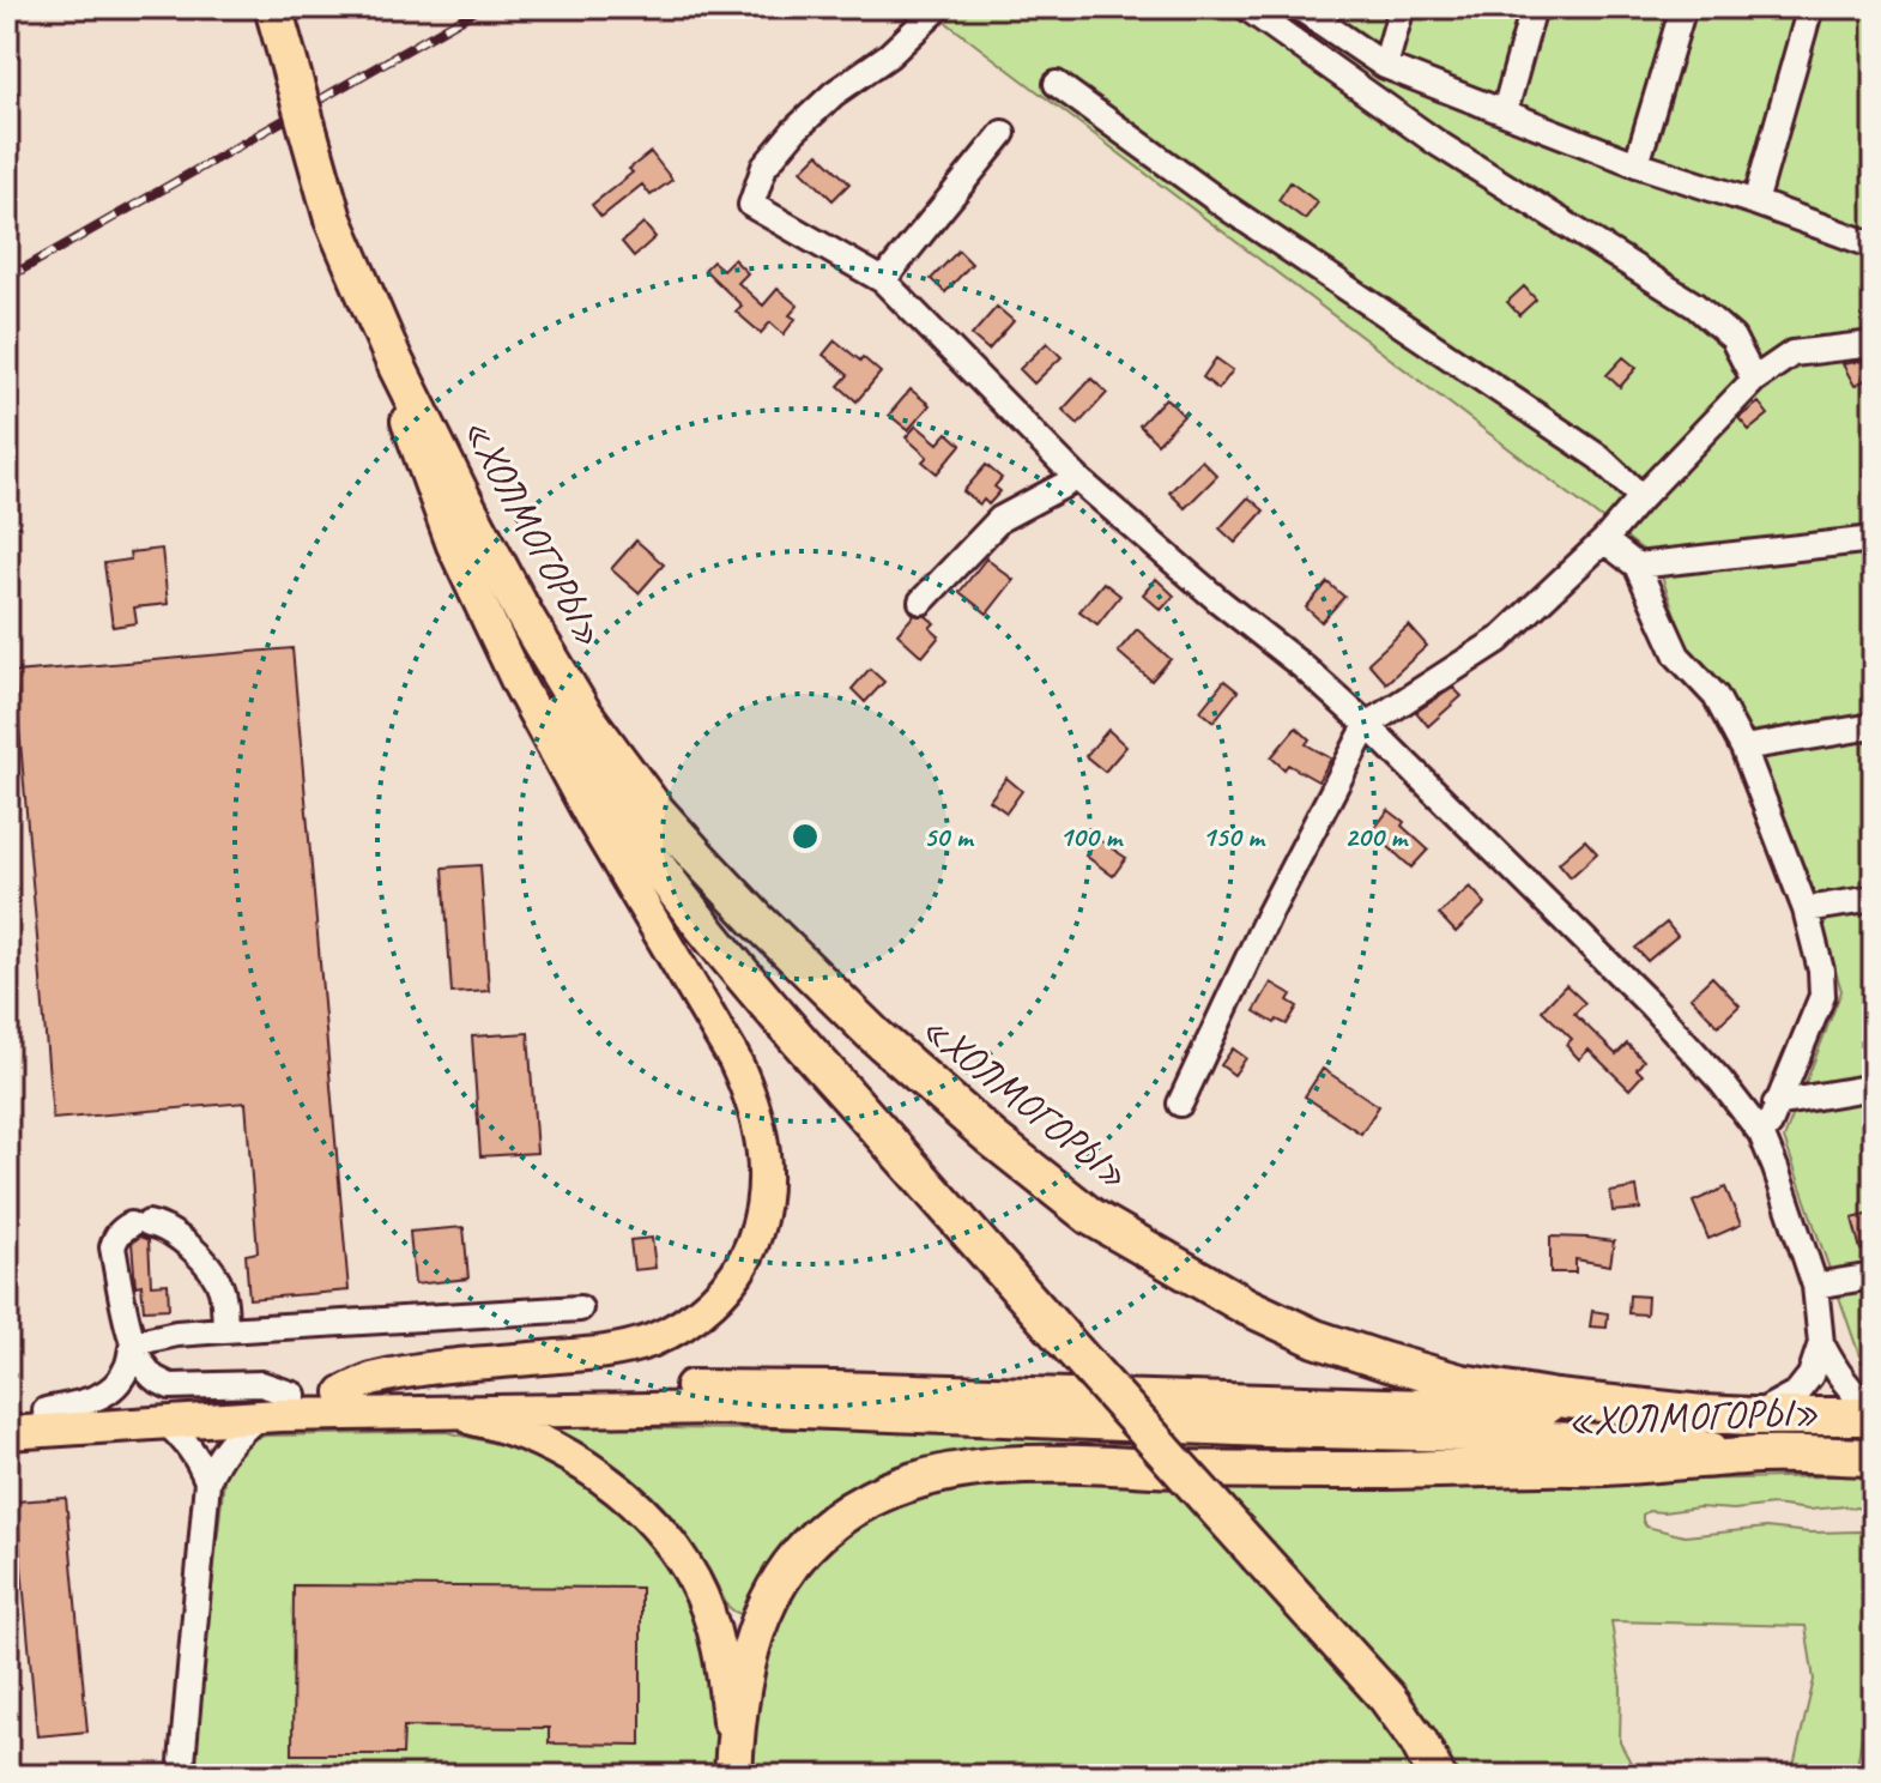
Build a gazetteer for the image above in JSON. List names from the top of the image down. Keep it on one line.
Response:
{"streets":{"highway":["«ХОЛМОГОРЫ»"]},"rings":["50 m","100 m","150 m","200 m"]}
